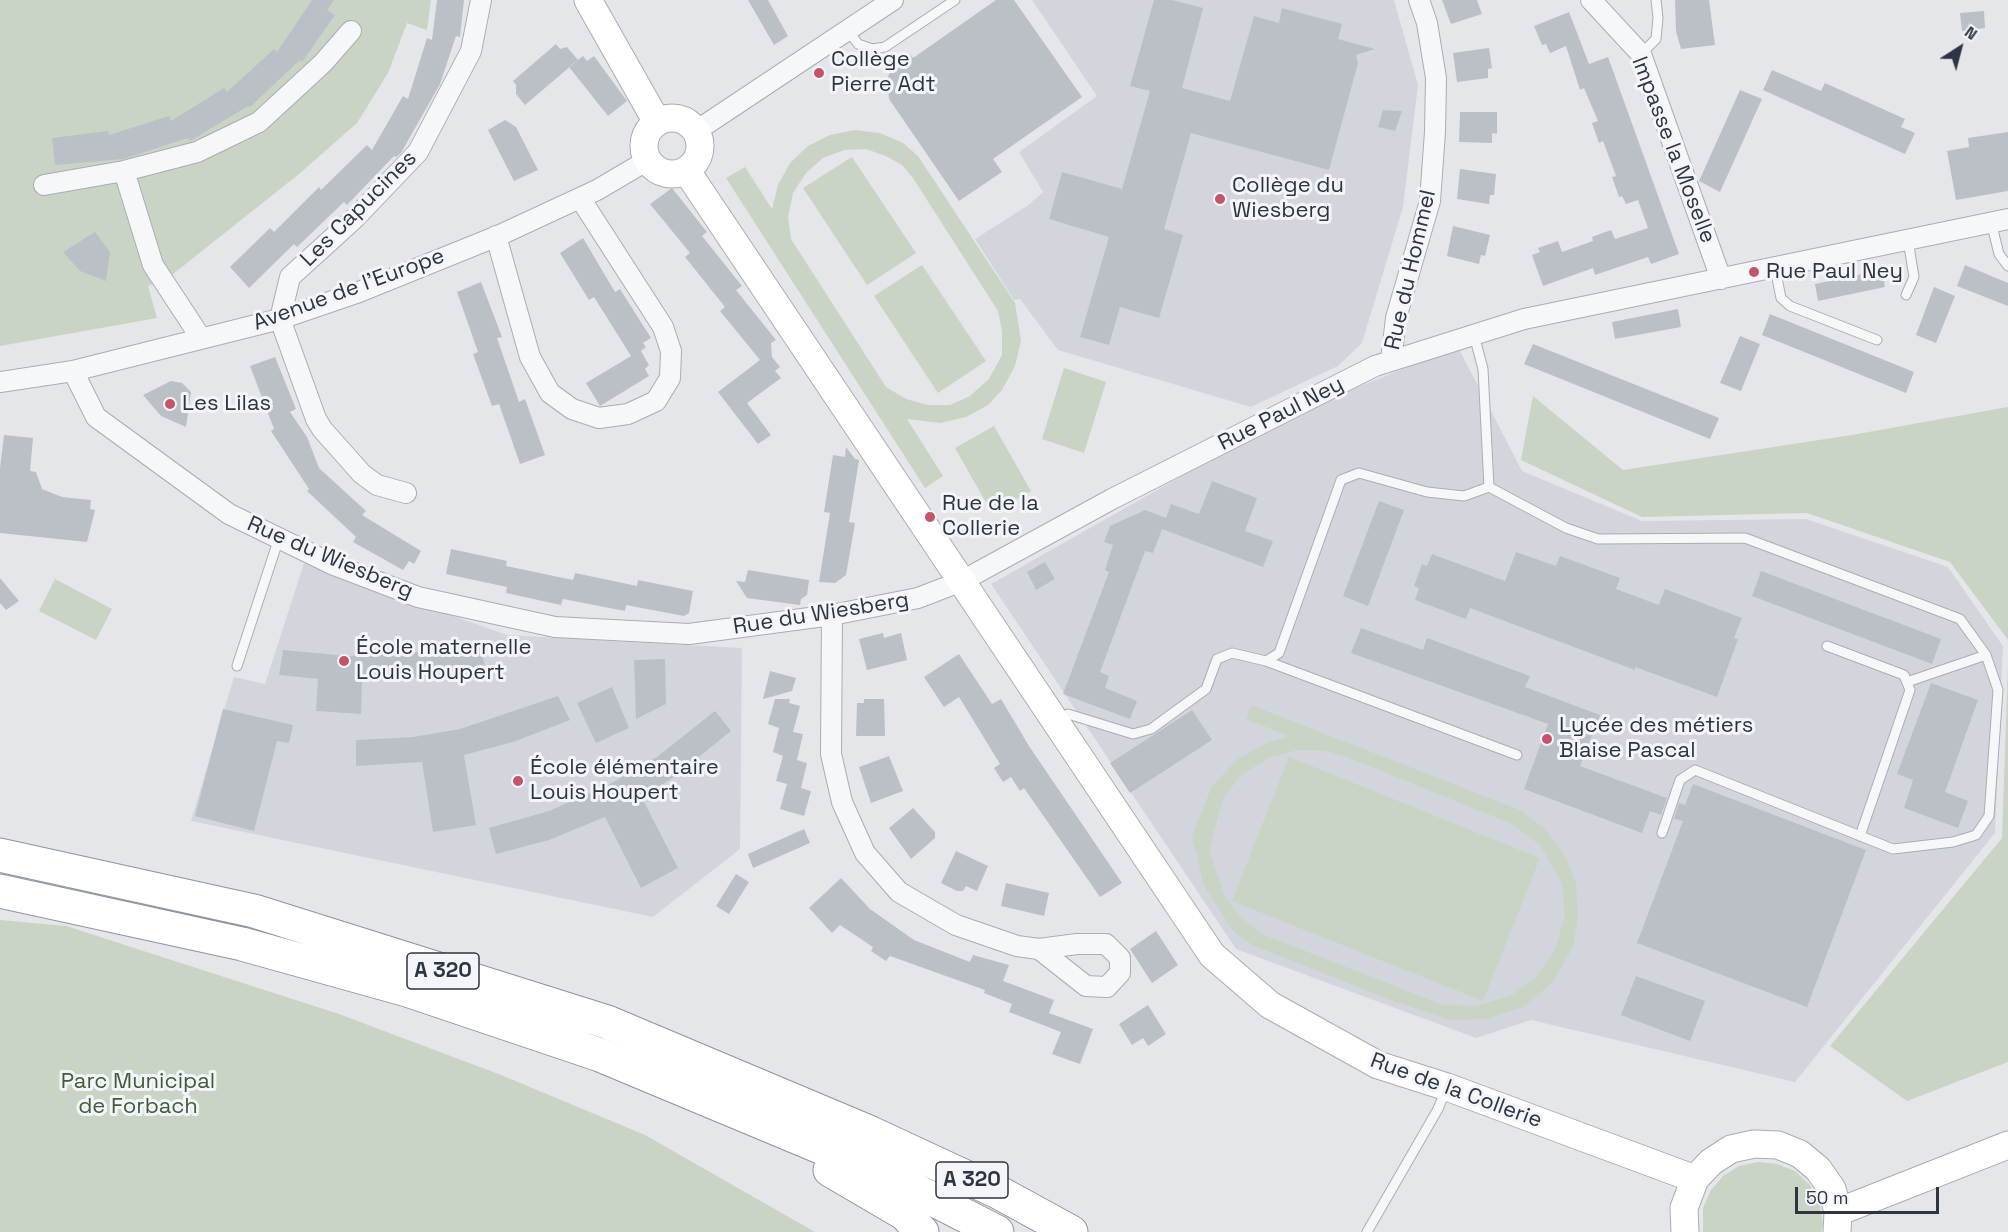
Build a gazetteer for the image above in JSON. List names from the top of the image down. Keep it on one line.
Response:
{"streets":{"highway":["A 320"],"street":["Impasse la Moselle","Les Capucines","Rue du Hommel","Avenue de l'Europe","Rue Paul Ney","Rue du Wiesberg","Rue de la Collerie"]},"crossings":[["Impasse la Moselle","Rue Paul Ney"],["Les Capucines","Avenue de l'Europe"],["Rue du Hommel","Rue Paul Ney"],["Avenue de l'Europe","Rue du Wiesberg"],["Avenue de l'Europe","Rue de la Collerie"],["Rue Paul Ney","Rue du Wiesberg"],["Rue Paul Ney","Rue de la Collerie"],["Rue du Wiesberg","Rue de la Collerie"]],"parks":["Parc Municipal de Forbach"],"places":["Collège Pierre Adt","Collège du Wiesberg","Rue Paul Ney","Les Lilas","Rue de la Collerie","École maternelle Louis Houpert","Lycée des métiers Blaise Pascal","École élémentaire Louis Houpert"],"scale_bar":"50 m","north":"top right"}
